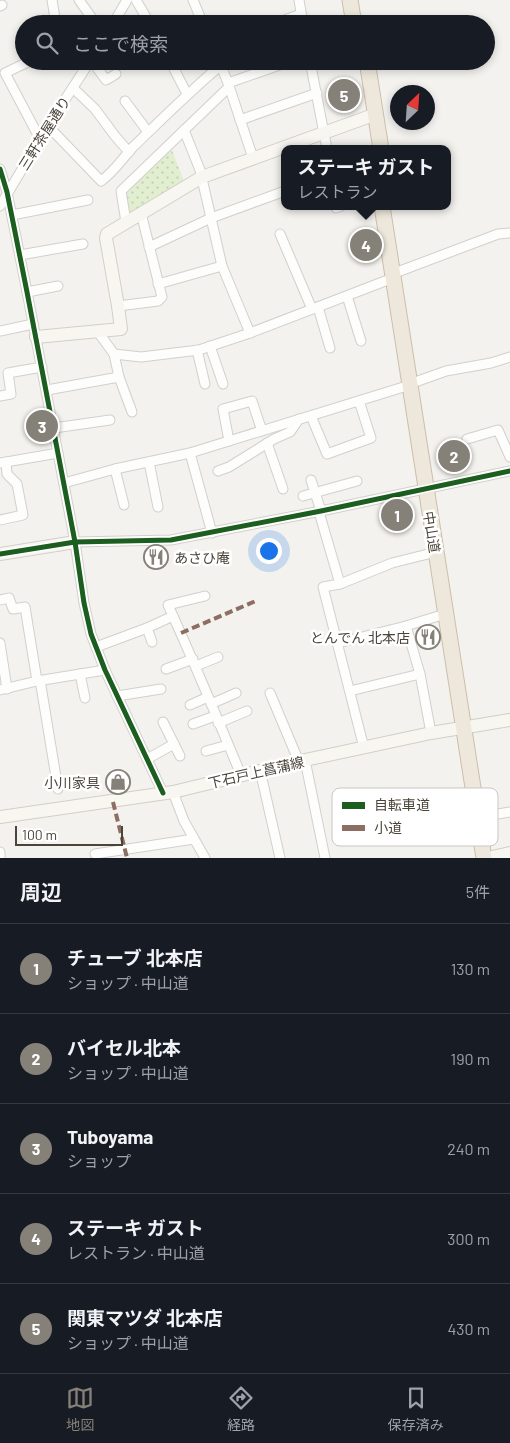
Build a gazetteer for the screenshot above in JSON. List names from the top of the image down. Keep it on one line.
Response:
{"streets":{"highway":["中山道"],"street":["三軒茶屋通り","下石戸上菖蒲線"]},"crossings":[["中山道","下石戸上菖蒲線"]],"places":{"restaurant":["あさひ庵","とんでん 北本店"],"shop":["小川家具"]},"legend":["自転車道","小道"],"scale_bar":"100 m","north":"top right","page":{"search":"ここで検索","pins":["5","4","3","2","1"],"popup":["ステーキ ガスト","レストラン"],"scale":"100 m","heading":["周辺","5件"],"list":[{"mark":"1","name":"チューブ 北本店","note":"ショップ · 中山道","value":"130 m"},{"mark":"2","name":"バイセル北本","note":"ショップ · 中山道","value":"190 m"},{"mark":"3","name":"Tuboyama","note":"ショップ","value":"240 m"},{"mark":"4","name":"ステーキ ガスト","note":"レストラン · 中山道","value":"300 m"},{"mark":"5","name":"関東マツダ 北本店","note":"ショップ · 中山道","value":"430 m"}],"nav":["地図","経路","保存済み"]}}
